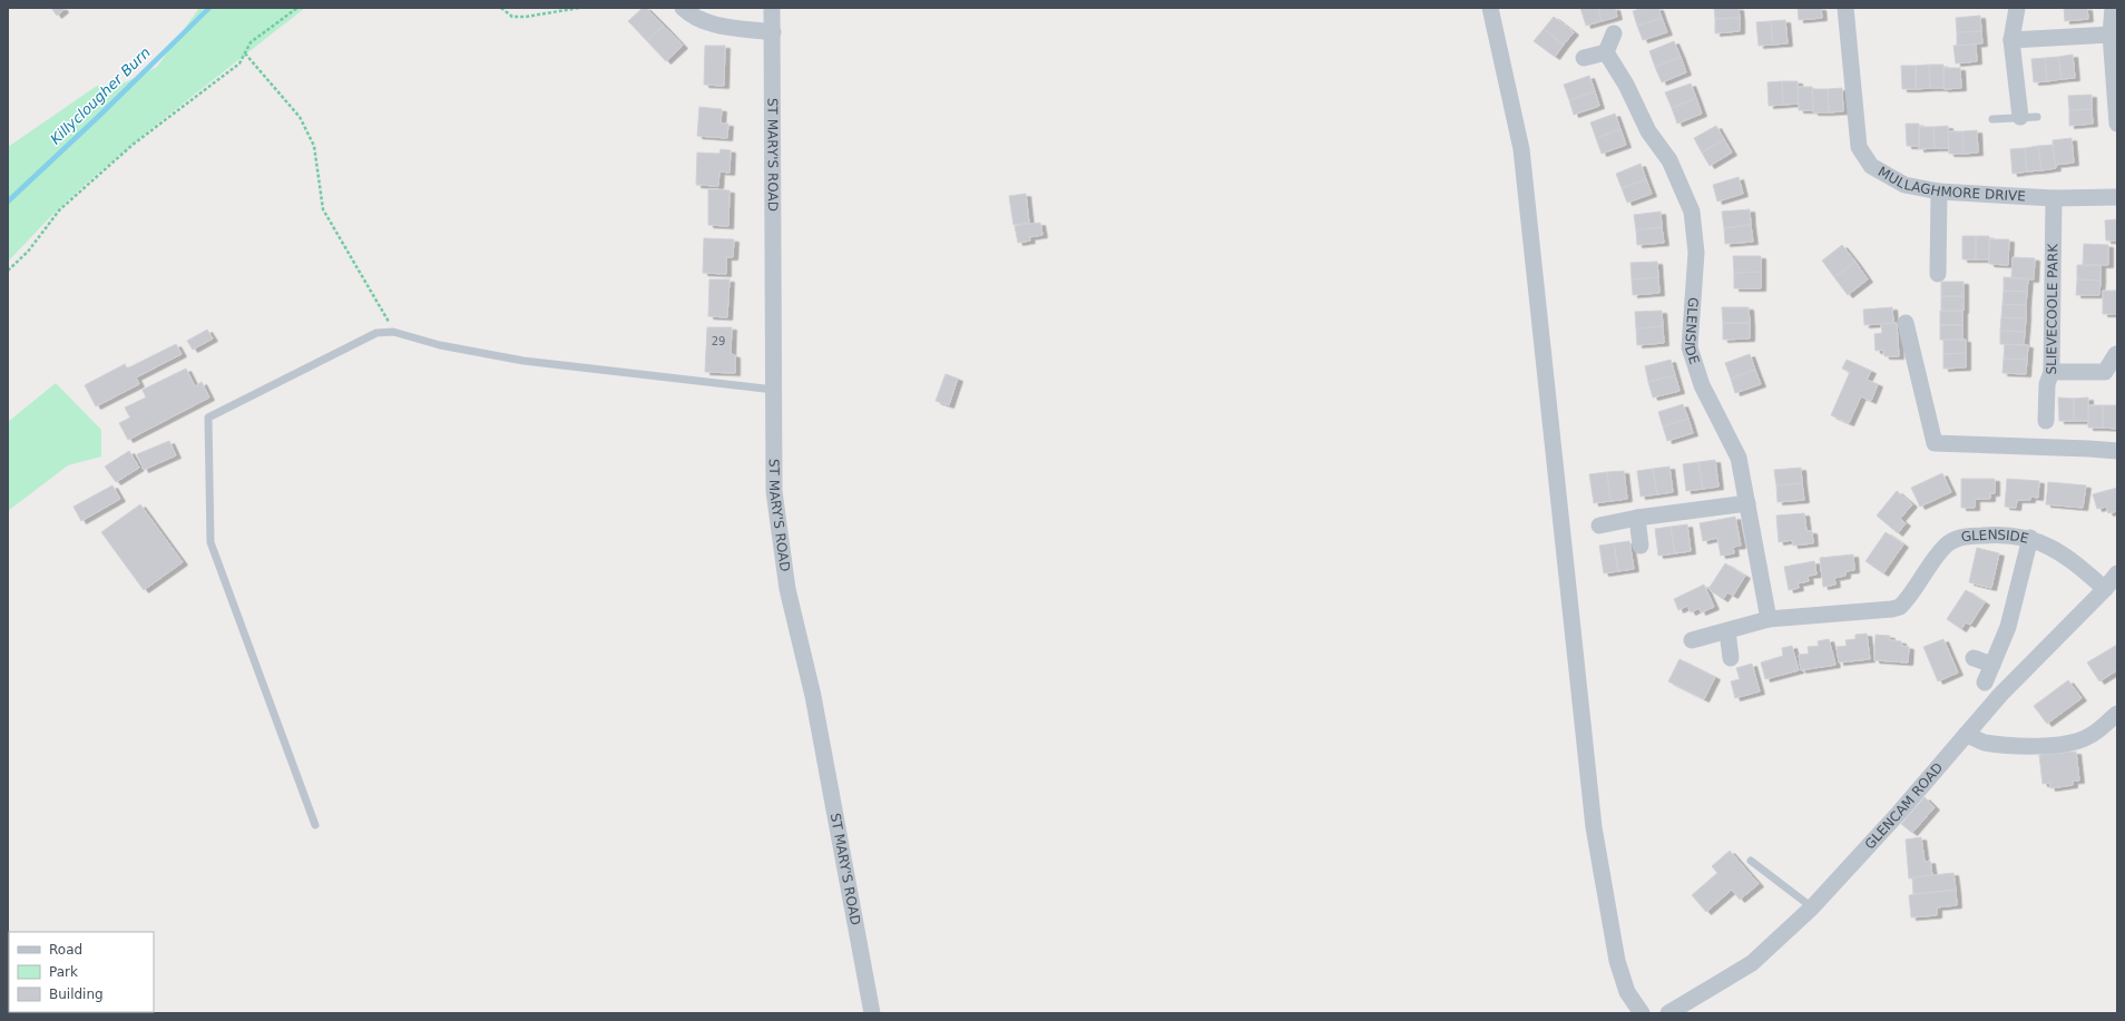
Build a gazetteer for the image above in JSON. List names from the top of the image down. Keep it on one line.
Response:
{"streets":{"street":["ST MARY'S ROAD","MULLAGHMORE DRIVE","SLIEVECOOLE PARK","GLENSIDE","GLENCAM ROAD"]},"crossings":[["MULLAGHMORE DRIVE","SLIEVECOOLE PARK"],["GLENSIDE","GLENCAM ROAD"]],"water":["Killyclougher Burn"],"house_numbers":["29"],"legend":["Road","Park","Building"]}
